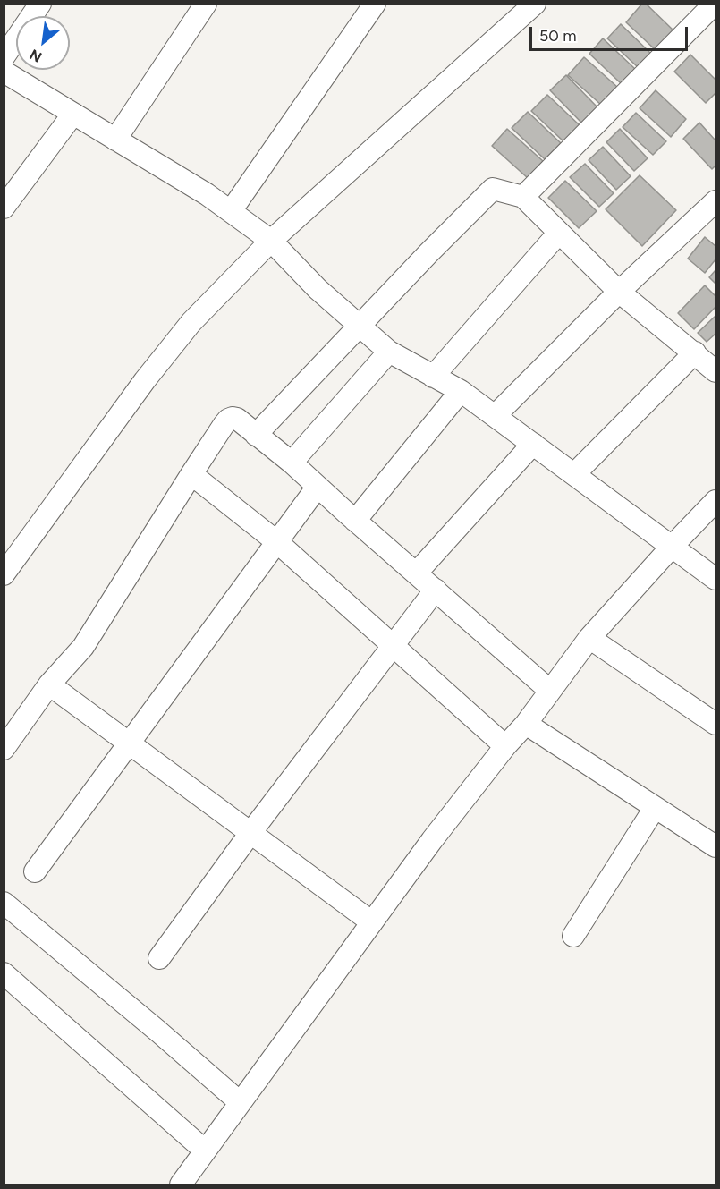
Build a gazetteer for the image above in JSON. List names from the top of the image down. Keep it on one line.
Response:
{"scale_bar":"50 m","north":"bottom left"}
